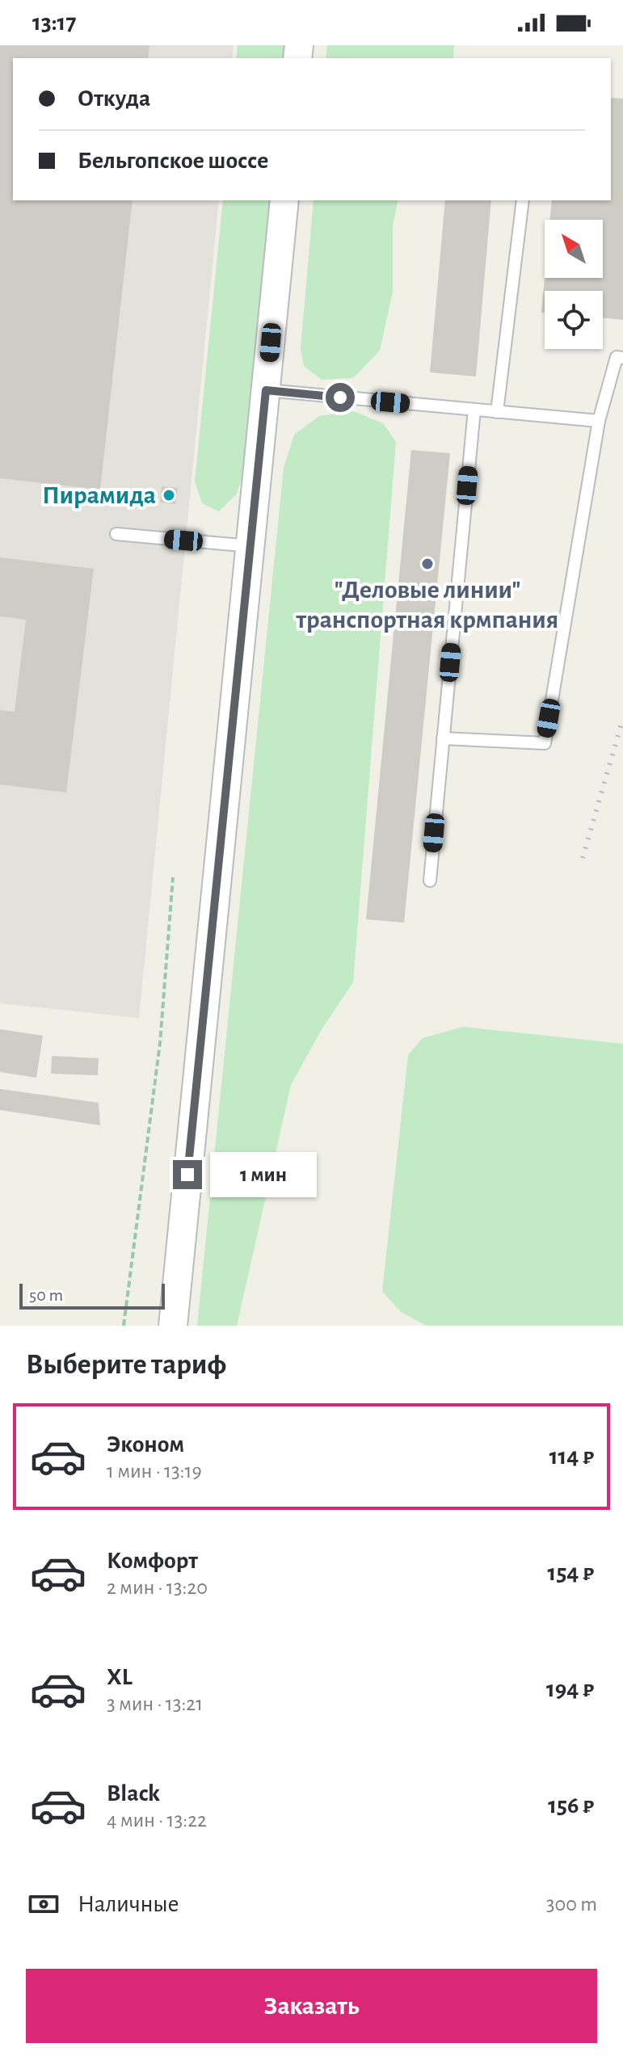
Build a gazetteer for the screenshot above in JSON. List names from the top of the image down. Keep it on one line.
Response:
{"places":["Пирамида","\"Деловые линии\" транспортная крмпания"],"scale_bar":"50 m","north":"top left","page":{"status":"13:17","banner":["Откуда","Бельгопское шоссе"],"bubble":"1 мин","scale":"50 m","heading":"Выберите тариф","list":[{"name":"Эконом","note":"1 мин · 13:19","value":"114 ₽"},{"name":"Комфорт","note":"2 мин · 13:20","value":"154 ₽"},{"name":"XL","note":"3 мин · 13:21","value":"194 ₽"},{"name":"Black","note":"4 мин · 13:22","value":"156 ₽"}],"pay":["Наличные","300 m"],"buttons":"Заказать"}}
